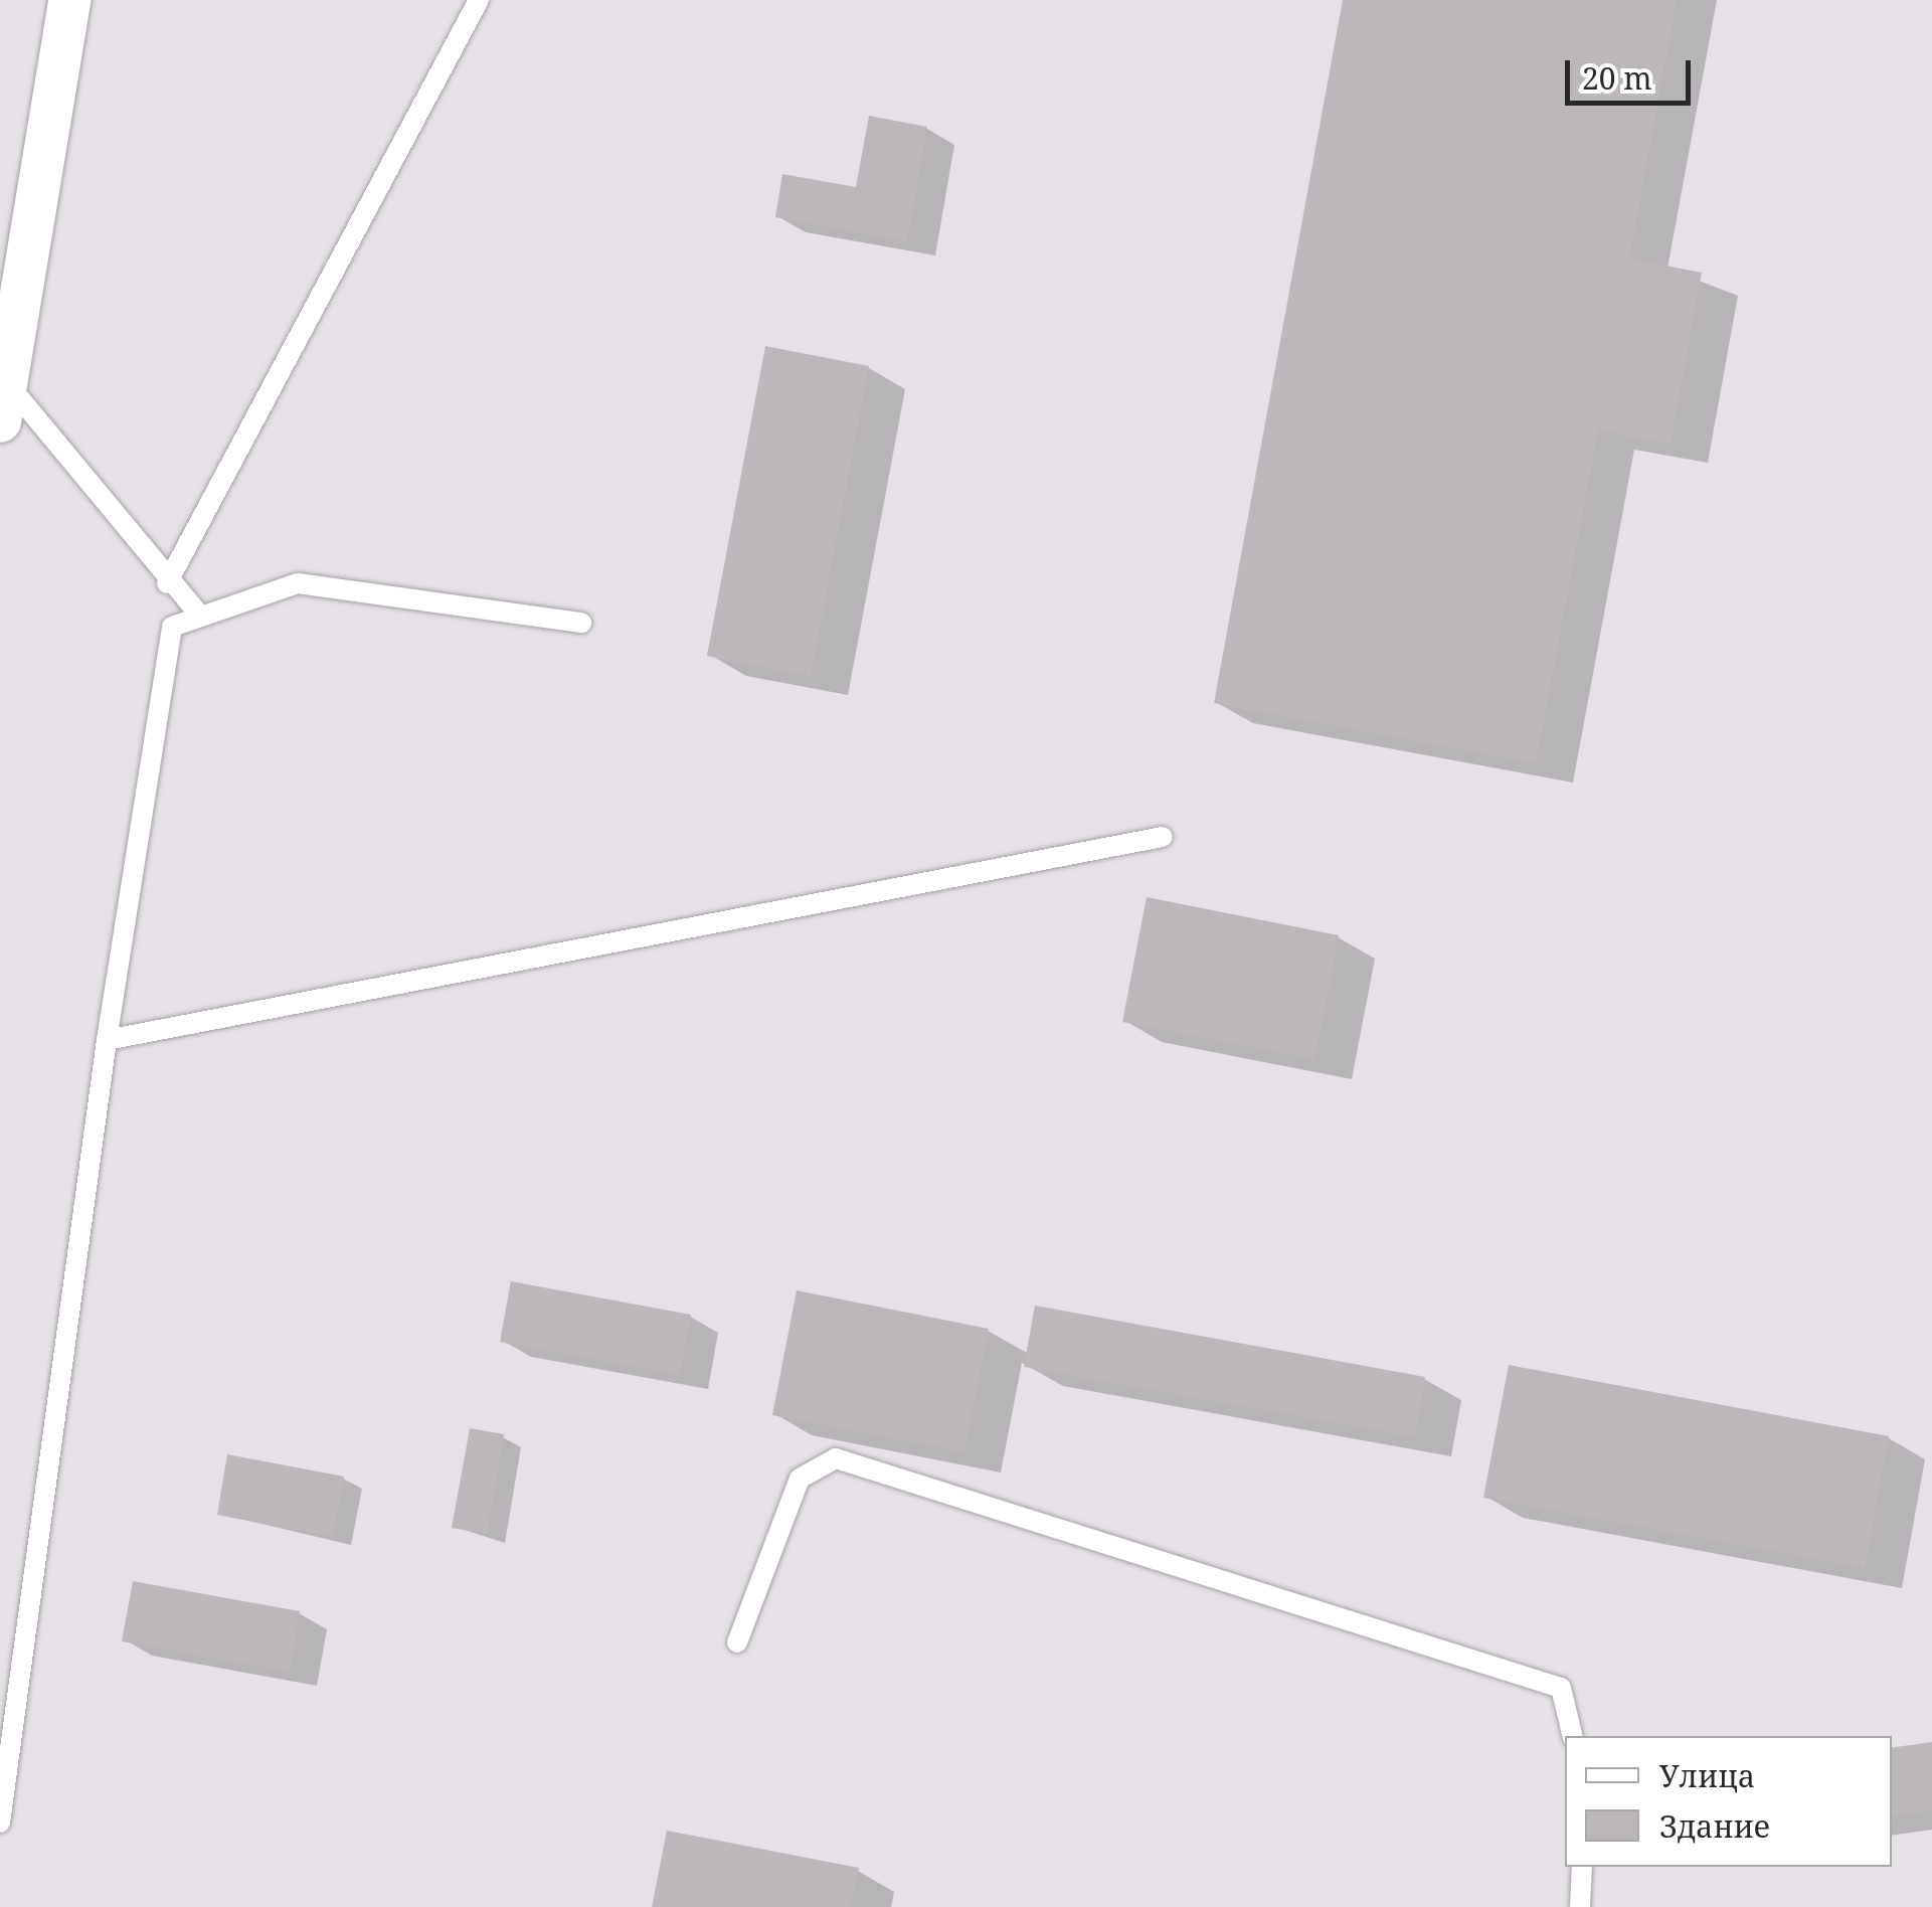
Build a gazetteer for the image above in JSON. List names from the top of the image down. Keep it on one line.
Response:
{"legend":["Улица","Здание"],"scale_bar":"20 m"}
